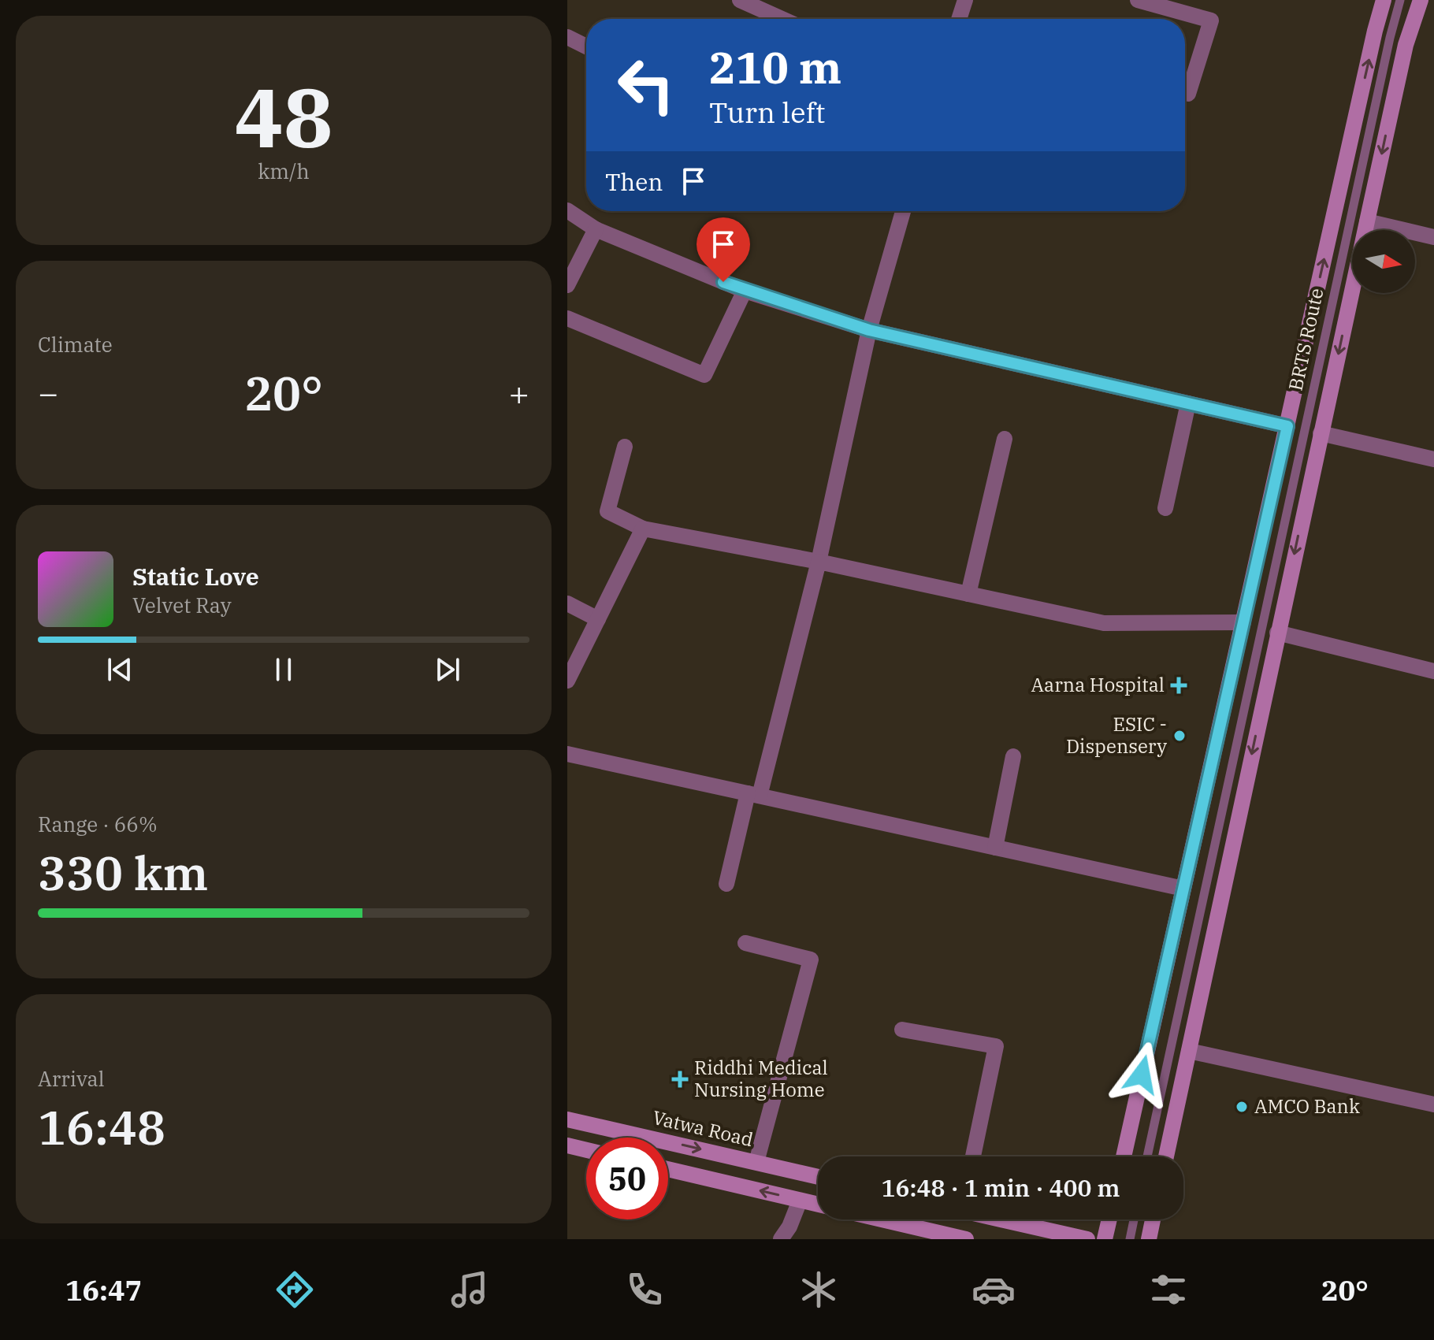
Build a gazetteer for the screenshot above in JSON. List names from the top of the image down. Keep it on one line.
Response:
{"streets":{"main road":["Vatwa Road"],"lane":["BRTS Route"]},"places":{"health":["Aarna Hospital","Riddhi Medical Nursing Home"],"other":["ESIC - Dispensery","AMCO Bank"]},"north":"right","page":{"tile":[["48","km/h"],"Climate",["Range · 66%","330 km"],["Arrival","16:48"]],"turn":["210 m","Turn left"],"then":"Then","heat":["−","20°","+"],"song":["Static Love","Velvet Ray"],"limit":"50","trip":"16:48 · 1 min · 400 m","tabs":["16:47","20°"]}}
